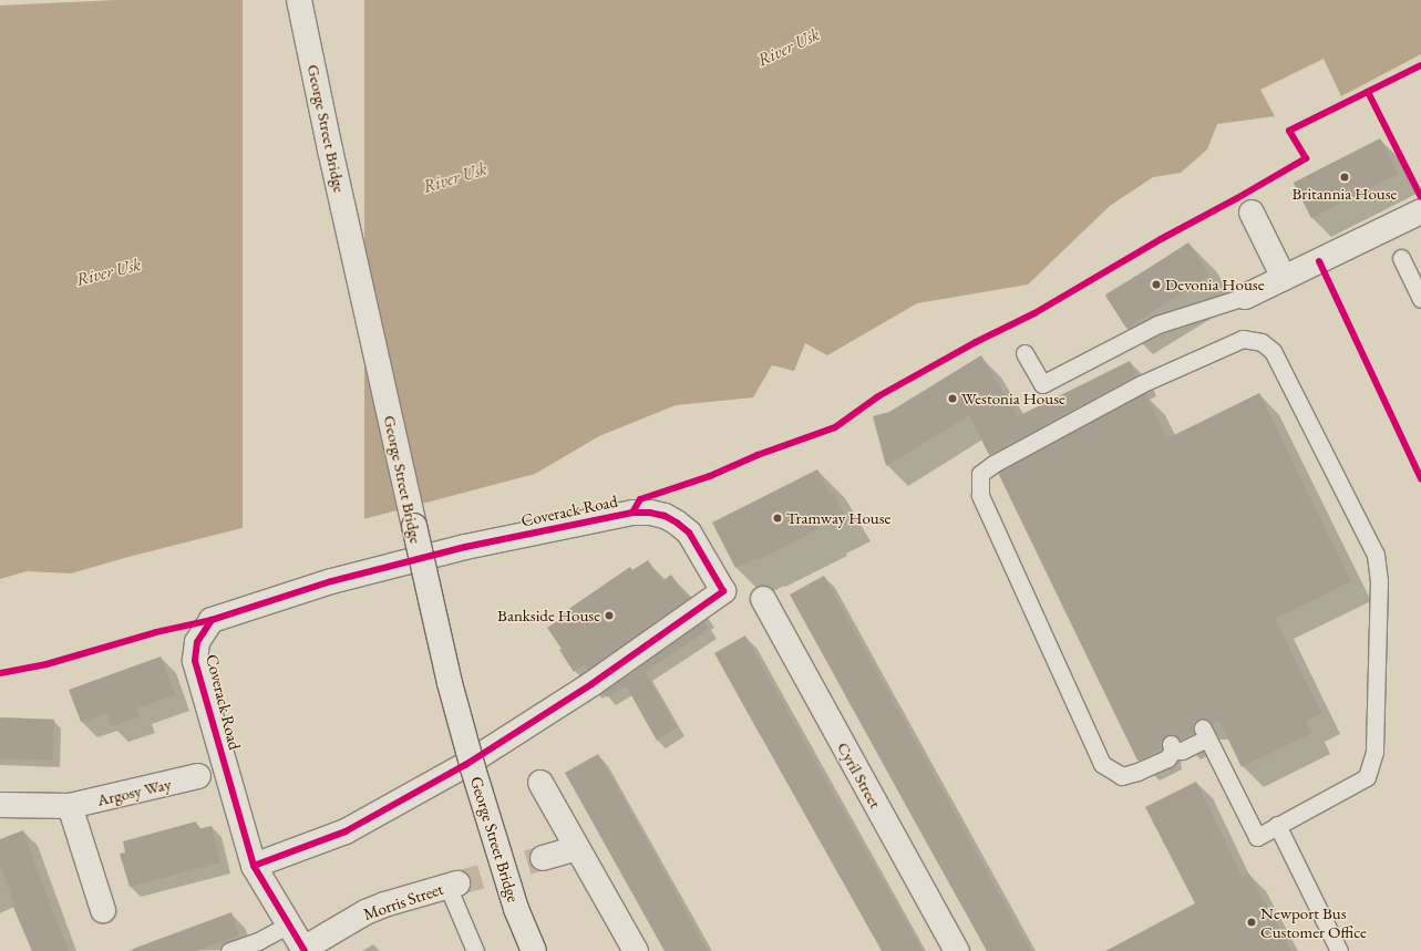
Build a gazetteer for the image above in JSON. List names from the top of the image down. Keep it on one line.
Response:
{"streets":{"street":["George Street Bridge","Coverack Road","Cyril Street","Argosy Way","Morris Street"]},"crossings":[["Coverack Road","Morris Street"]],"water":["River Usk"],"places":["Britannia House","Devonia House","Westonia House","Tramway House","Bankside House","Newport Bus Customer Office"]}
